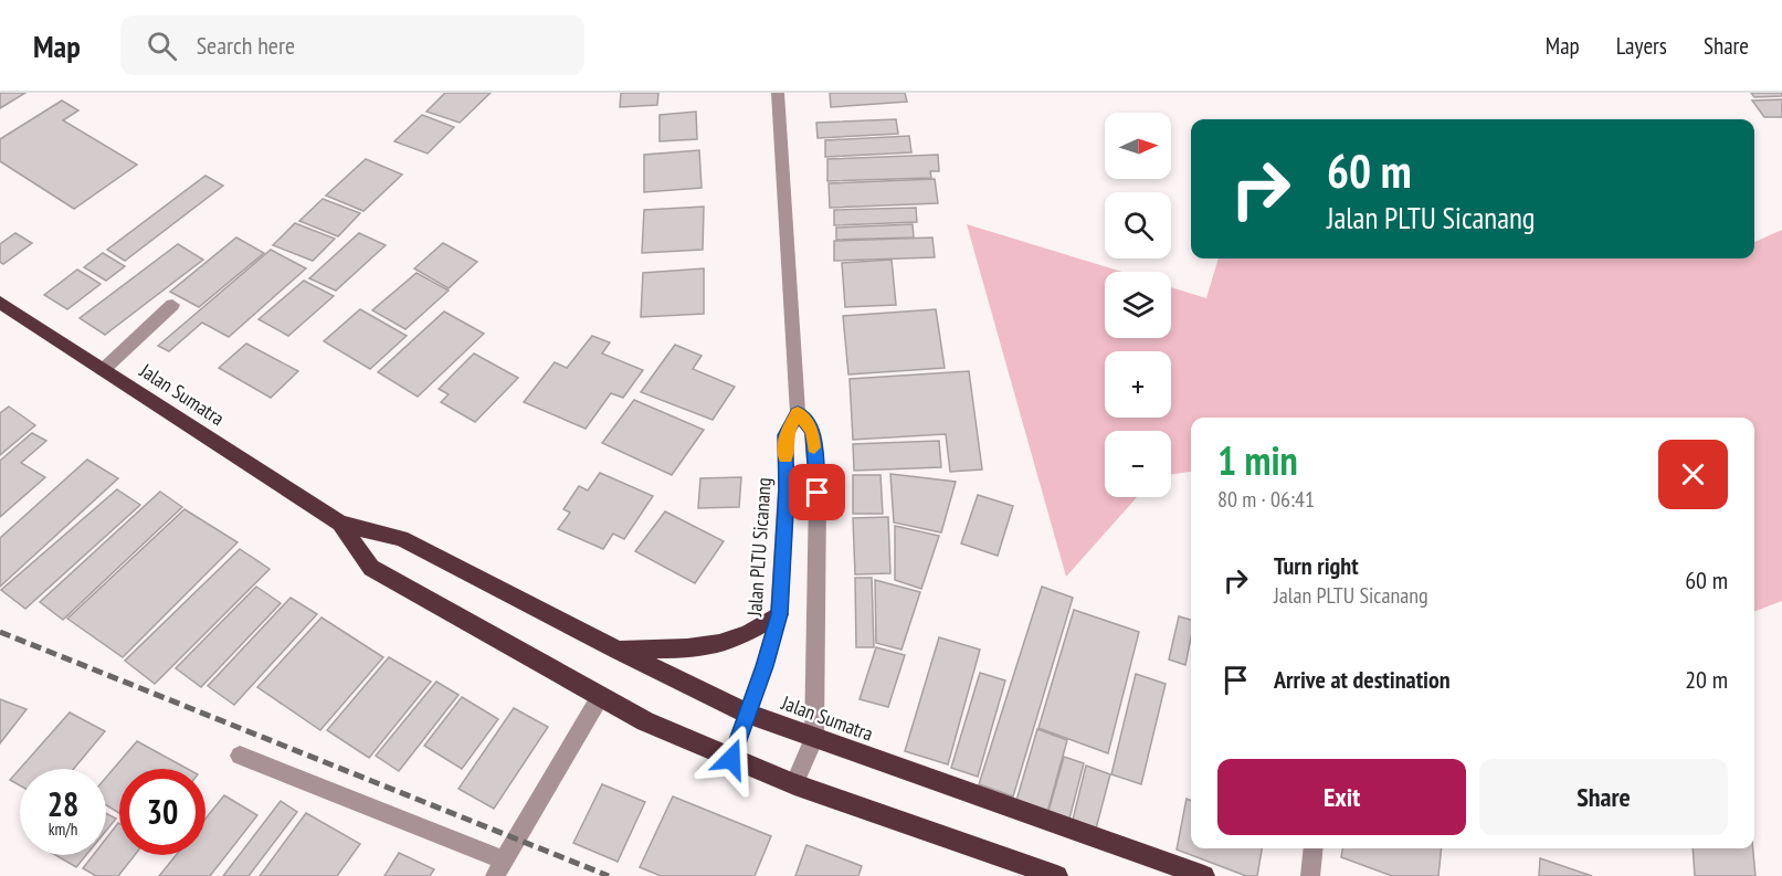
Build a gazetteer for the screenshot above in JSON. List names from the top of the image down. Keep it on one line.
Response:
{"streets":{"highway":["Jalan Sumatra"],"street":["Jalan PLTU Sicanang"]},"crossings":[["Jalan Sumatra","Jalan PLTU Sicanang"]],"north":"right","page":{"header":"Map","search":"Search here","nav":["Map","Layers","Share"],"map_buttons":["+","−"],"turn":["60 m","Jalan PLTU Sicanang"],"heading":["1 min","80 m · 06:41"],"list":[{"name":"Turn right","note":"Jalan PLTU Sicanang","value":"60 m"},{"name":"Arrive at destination","value":"20 m"}],"buttons":["Exit","Share"],"speed":"28 km/h","limit":"30"}}
